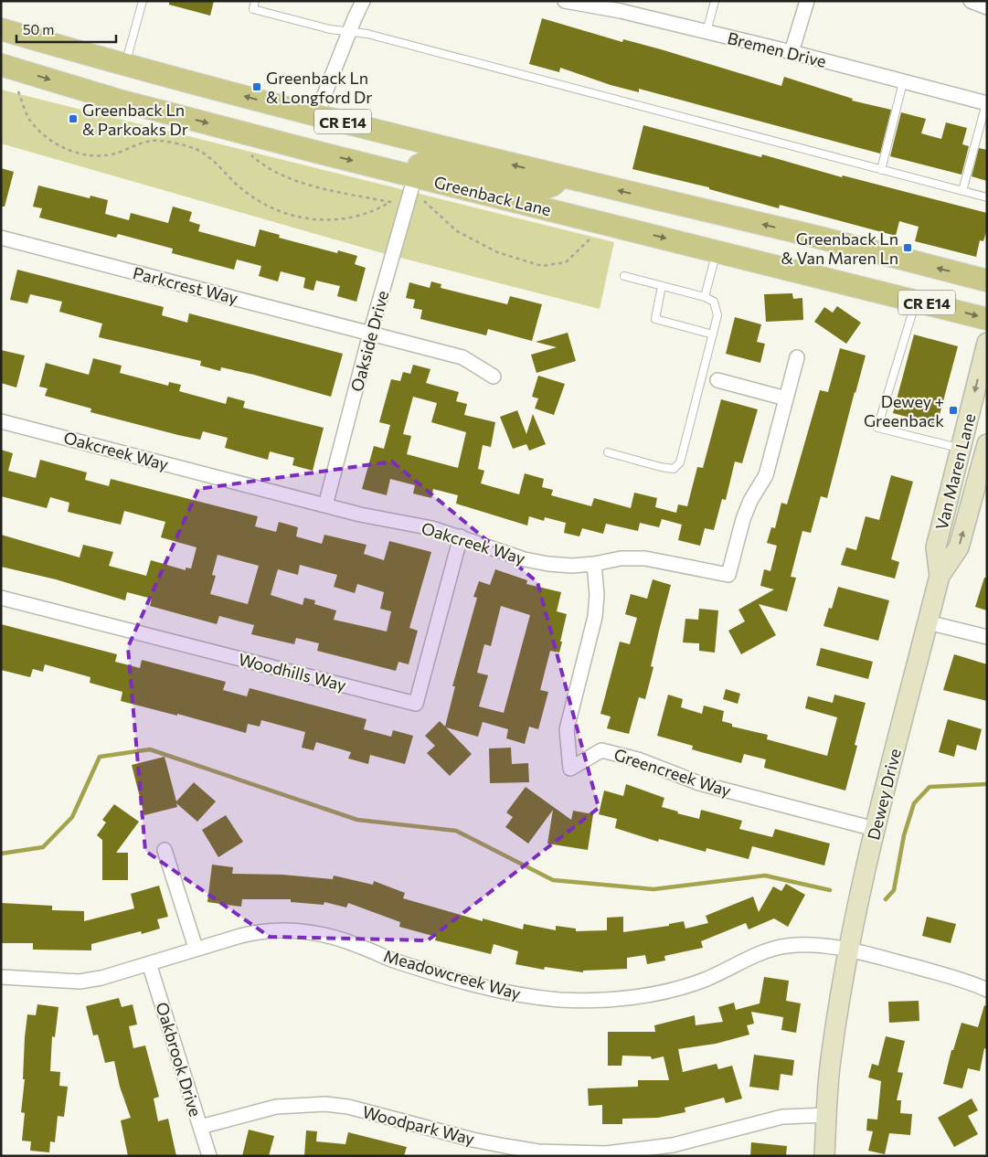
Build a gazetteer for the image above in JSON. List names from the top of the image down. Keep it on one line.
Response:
{"streets":{"main road":["CR E14","Greenback Lane","Van Maren Lane","Dewey Drive"],"street":["Bremen Drive","Parkcrest Way","Oakside Drive","Oakcreek Way","Woodhills Way","Greencreek Way","Meadowcreek Way","Oakbrook Drive","Woodpark Way"]},"crossings":[["Greenback Lane","Oakside Drive"],["Parkcrest Way","Oakside Drive"],["Oakside Drive","Oakcreek Way"],["Oakcreek Way","Woodhills Way"],["Oakcreek Way","Greencreek Way"],["Van Maren Lane","Dewey Drive"],["Greencreek Way","Dewey Drive"],["Dewey Drive","Meadowcreek Way"],["Dewey Drive","Woodpark Way"],["Meadowcreek Way","Oakbrook Drive"],["Oakbrook Drive","Woodpark Way"]],"one_way":["Van Maren Lane"],"places":{"transit":["Greenback Ln & Longford Dr","Greenback Ln & Parkoaks Dr","Greenback Ln & Van Maren Ln","Dewey + Greenback"]},"scale_bar":"50 m"}
